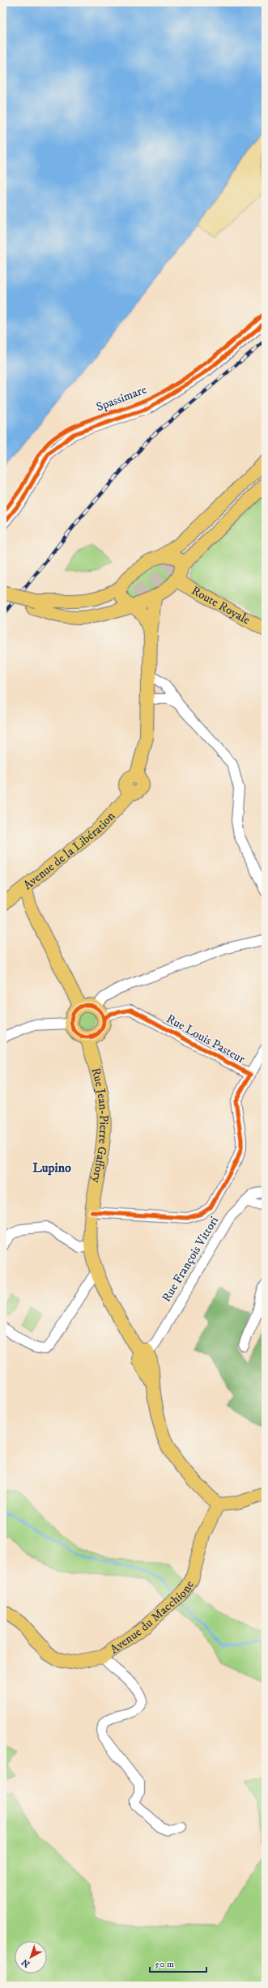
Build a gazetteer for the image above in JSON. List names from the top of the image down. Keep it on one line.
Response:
{"streets":{"main road":["Route Royale","Avenue de la Libération","Rue Jean-Pierre Gaffory","Avenue du Macchione"],"street":["Rue Louis Pasteur","Rue François Vittori"],"cycle path":["Spassimare"]},"crossings":[["Rue Louis Pasteur","Rue Jean-Pierre Gaffory"],["Rue Jean-Pierre Gaffory","Rue François Vittori"]],"districts":["Lupino"],"scale_bar":"50 m","north":"bottom left"}
